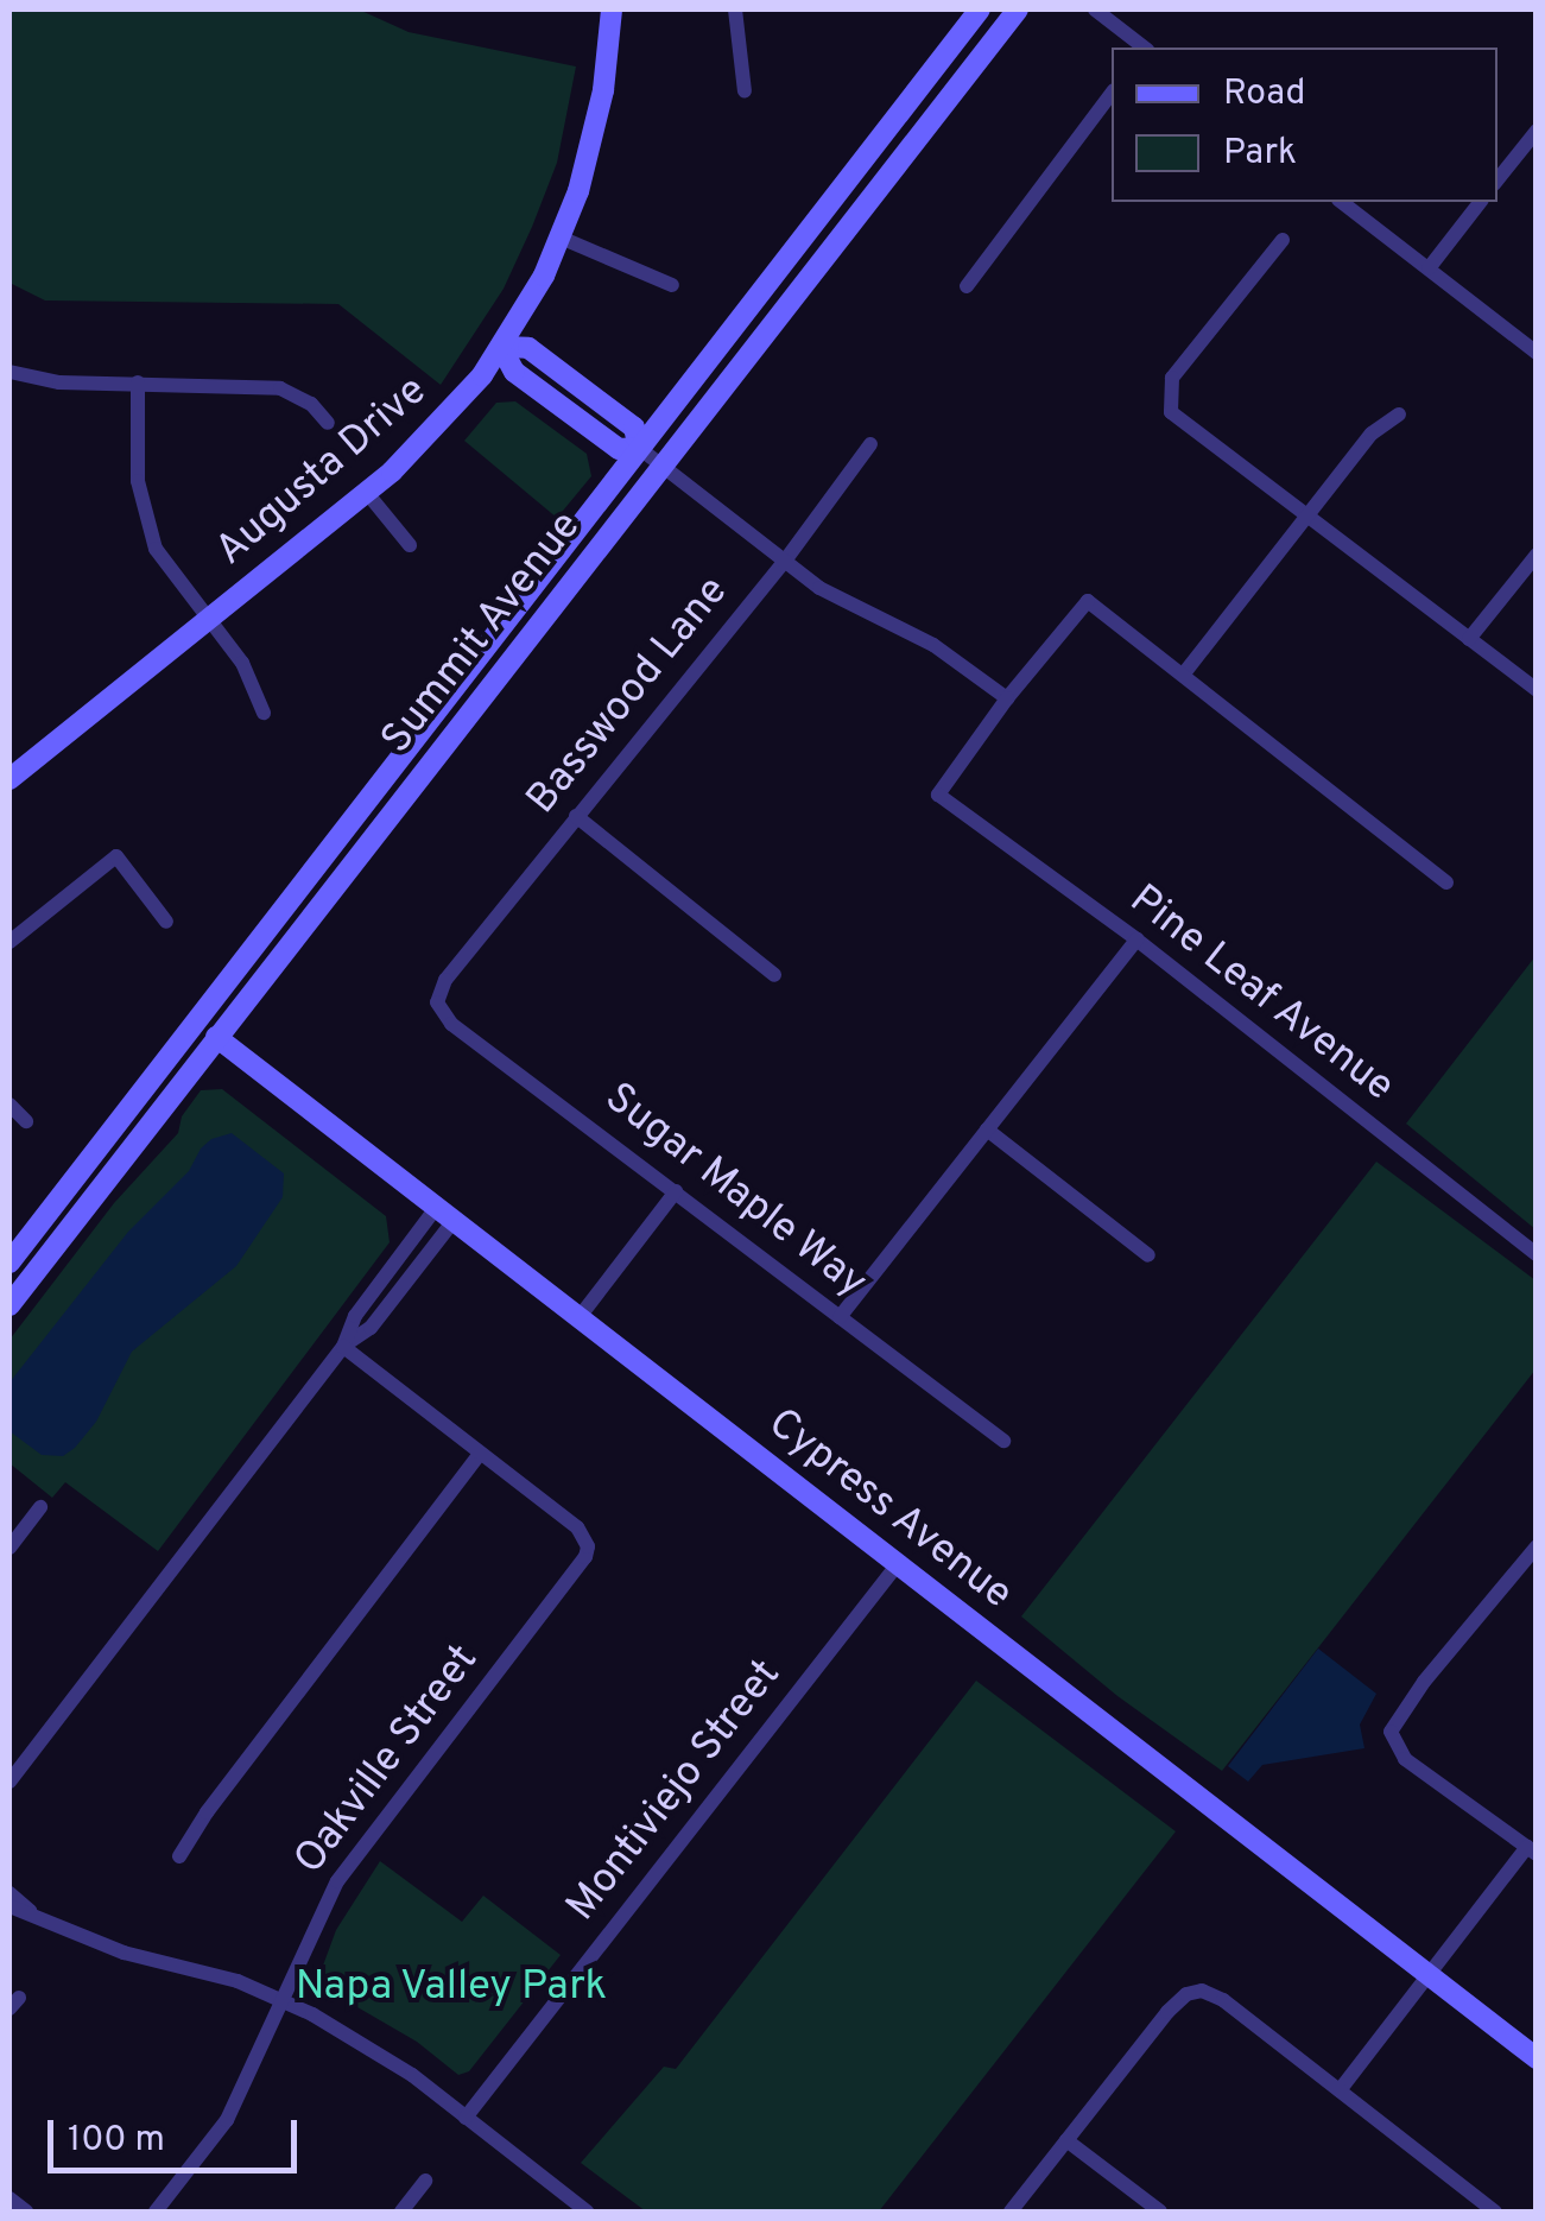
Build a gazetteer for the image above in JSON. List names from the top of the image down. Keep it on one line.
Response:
{"streets":{"main road":["Augusta Drive","Summit Avenue","Cypress Avenue"],"street":["Basswood Lane","Pine Leaf Avenue","Sugar Maple Way","Oakville Street","Montiviejo Street"]},"crossings":[["Summit Avenue","Cypress Avenue"],["Basswood Lane","Sugar Maple Way"],["Cypress Avenue","Montiviejo Street"]],"parks":["Napa Valley Park"],"legend":["Road","Park"],"scale_bar":"100 m"}
